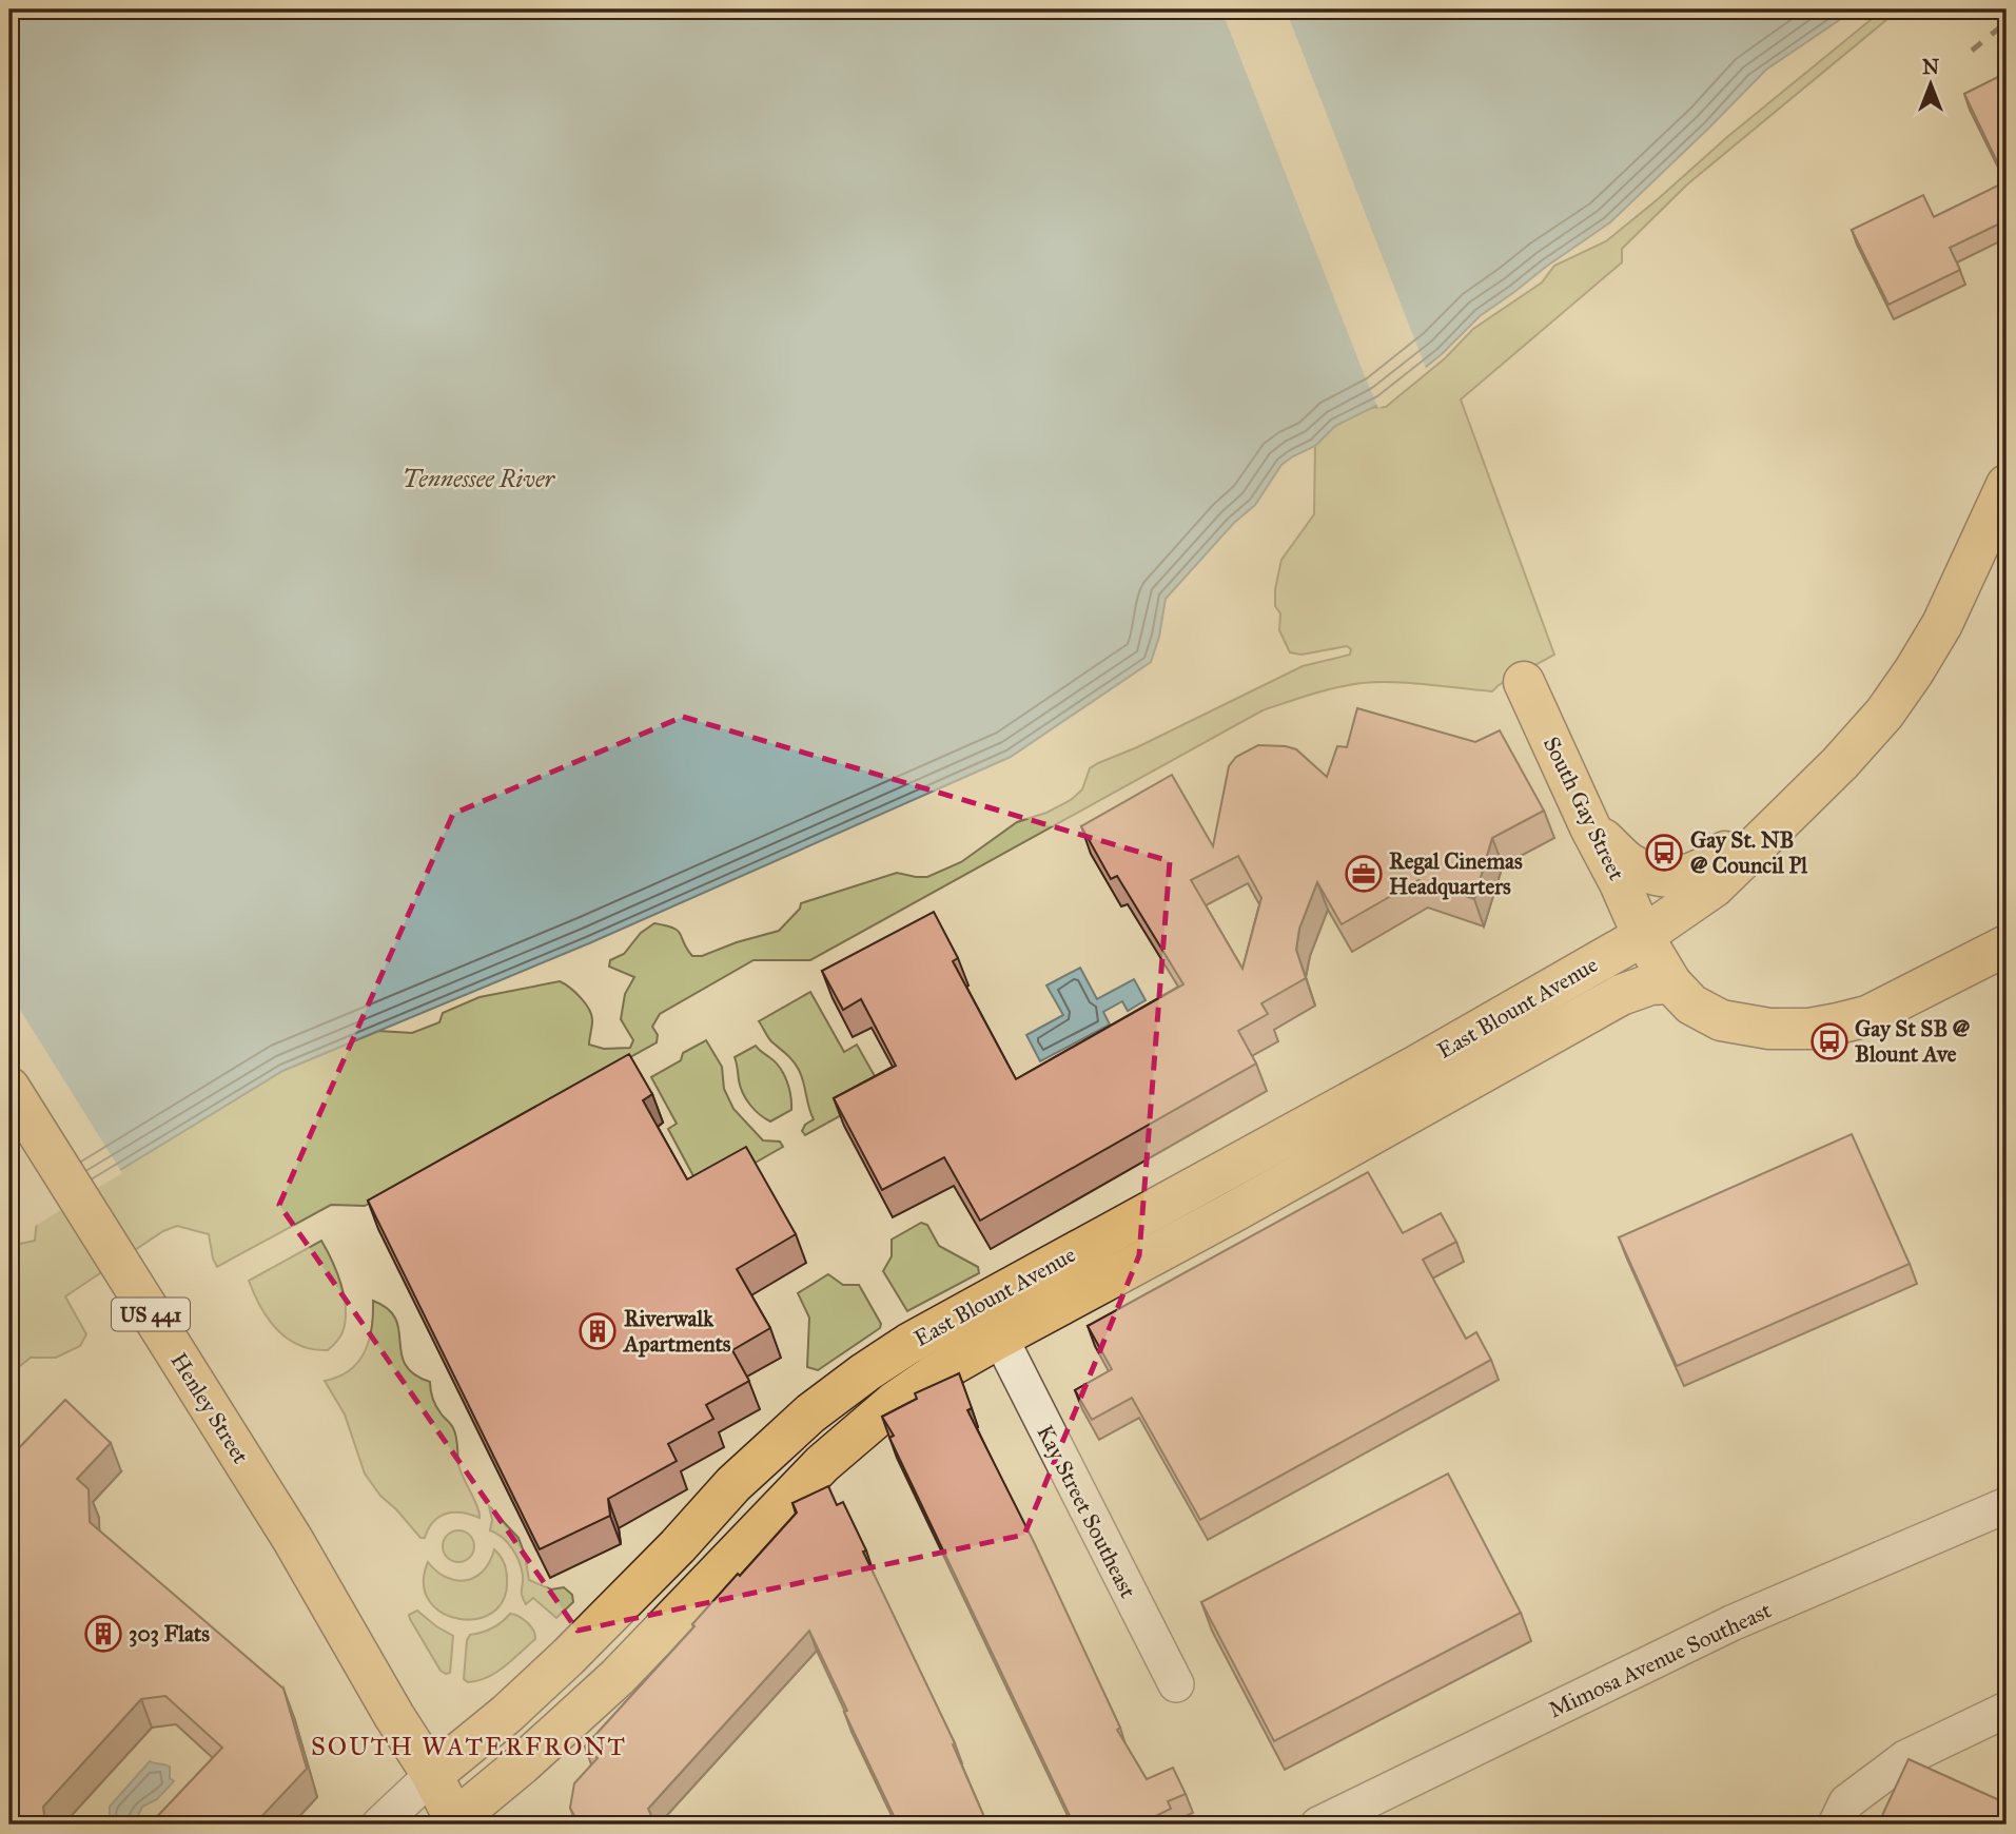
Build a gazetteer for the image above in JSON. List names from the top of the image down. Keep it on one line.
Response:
{"streets":{"main road":["South Gay Street","East Blount Avenue","US 441","Henley Street"],"street":["Kay Street Southeast","Mimosa Avenue Southeast"]},"crossings":[["South Gay Street","East Blount Avenue"],["East Blount Avenue","US 441"],["East Blount Avenue","Henley Street"],["East Blount Avenue","Kay Street Southeast"],["US 441","Henley Street"]],"districts":["SOUTH WATERFRONT"],"water":["Tennessee River"],"places":{"bus stop":["Gay St. NB @ Council Pl","Gay St SB @ Blount Ave"],"office":["Regal Cinemas Headquarters"],"building":["Riverwalk Apartments","303 Flats"]},"north":"top"}
